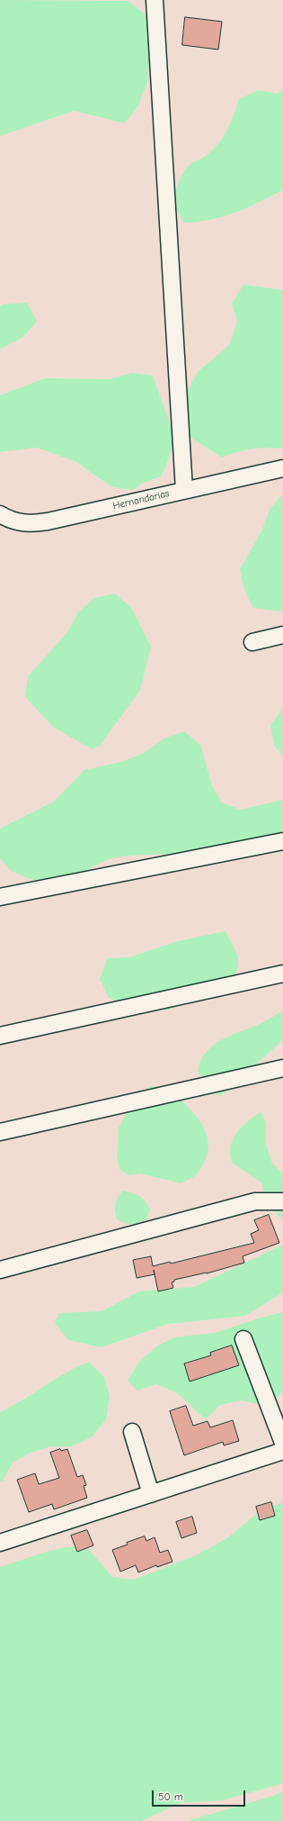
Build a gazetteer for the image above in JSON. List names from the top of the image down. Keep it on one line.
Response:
{"streets":{"street":["Hernandarias"]},"scale_bar":"50 m"}
